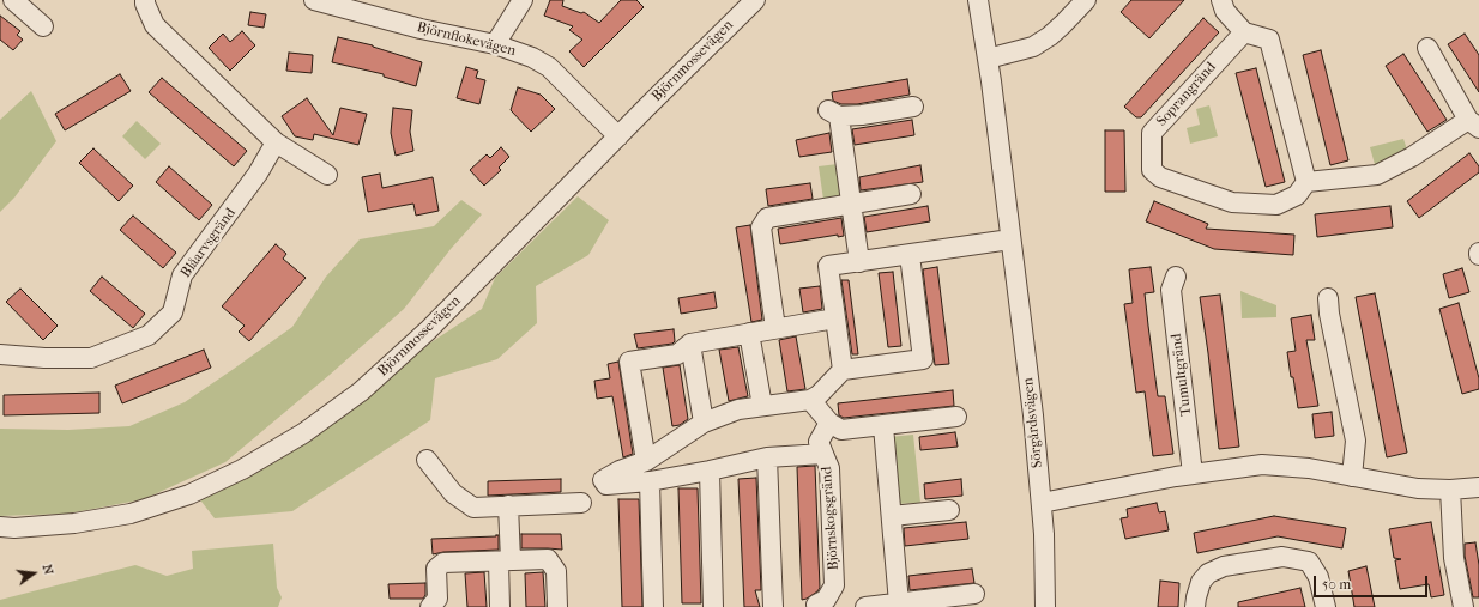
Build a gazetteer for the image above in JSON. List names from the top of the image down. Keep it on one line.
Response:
{"streets":{"street":["Björnflokevägen","Björnmossevägen","Soprangränd","Blåarvsgränd","Tumultgränd","Sörgårdsvägen","Björnskogsgränd"]},"crossings":[["Björnflokevägen","Björnmossevägen"]],"scale_bar":"50 m","north":"right"}
